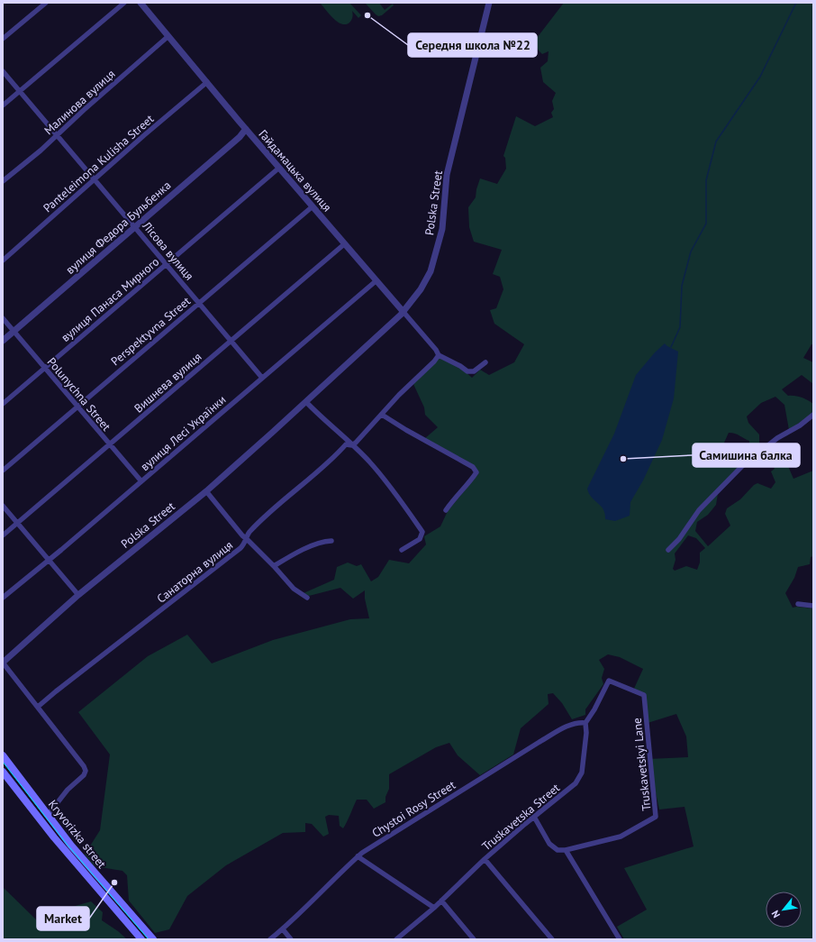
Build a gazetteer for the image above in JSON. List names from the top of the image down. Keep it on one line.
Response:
{"streets":{"main road":["Kryvorizka street"],"street":["Малинова вулиця","Panteleimona Kulisha Street","Гайдамацька вулиця","Polska Street","вулиця Федора Бульбенка","Лісова вулиця","вулиця Панаса Мирного","Perspektyvna Street","Вишнева вулиця","Polunychna Street","вулиця Лесі Українки","Санаторна вулиця","Truskavetskyi Lane","Chystoi Rosy Street","Truskavetska Street"]},"crossings":[["Малинова вулиця","Гайдамацька вулиця"],["Малинова вулиця","Лісова вулиця"],["Panteleimona Kulisha Street","Гайдамацька вулиця"],["Panteleimona Kulisha Street","Лісова вулиця"],["Гайдамацька вулиця","Polska Street"],["Гайдамацька вулиця","вулиця Федора Бульбенка"],["Гайдамацька вулиця","вулиця Панаса Мирного"],["Гайдамацька вулиця","Perspektyvna Street"],["Гайдамацька вулиця","Вишнева вулиця"],["Гайдамацька вулиця","вулиця Лесі Українки"],["Гайдамацька вулиця","Санаторна вулиця"],["вулиця Федора Бульбенка","Лісова вулиця"],["вулиця Федора Бульбенка","Polunychna Street"],["Лісова вулиця","вулиця Панаса Мирного"],["Лісова вулиця","Perspektyvna Street"],["Лісова вулиця","Вишнева вулиця"],["Лісова вулиця","вулиця Лесі Українки"],["вулиця Панаса Мирного","Polunychna Street"],["Perspektyvna Street","Polunychna Street"],["Вишнева вулиця","Polunychna Street"],["Polunychna Street","вулиця Лесі Українки"],["Truskavetskyi Lane","Chystoi Rosy Street"],["Truskavetskyi Lane","Truskavetska Street"],["Chystoi Rosy Street","Truskavetska Street"]],"places":["Середня школа №22","Самишина балка","Market"],"north":"bottom left"}
